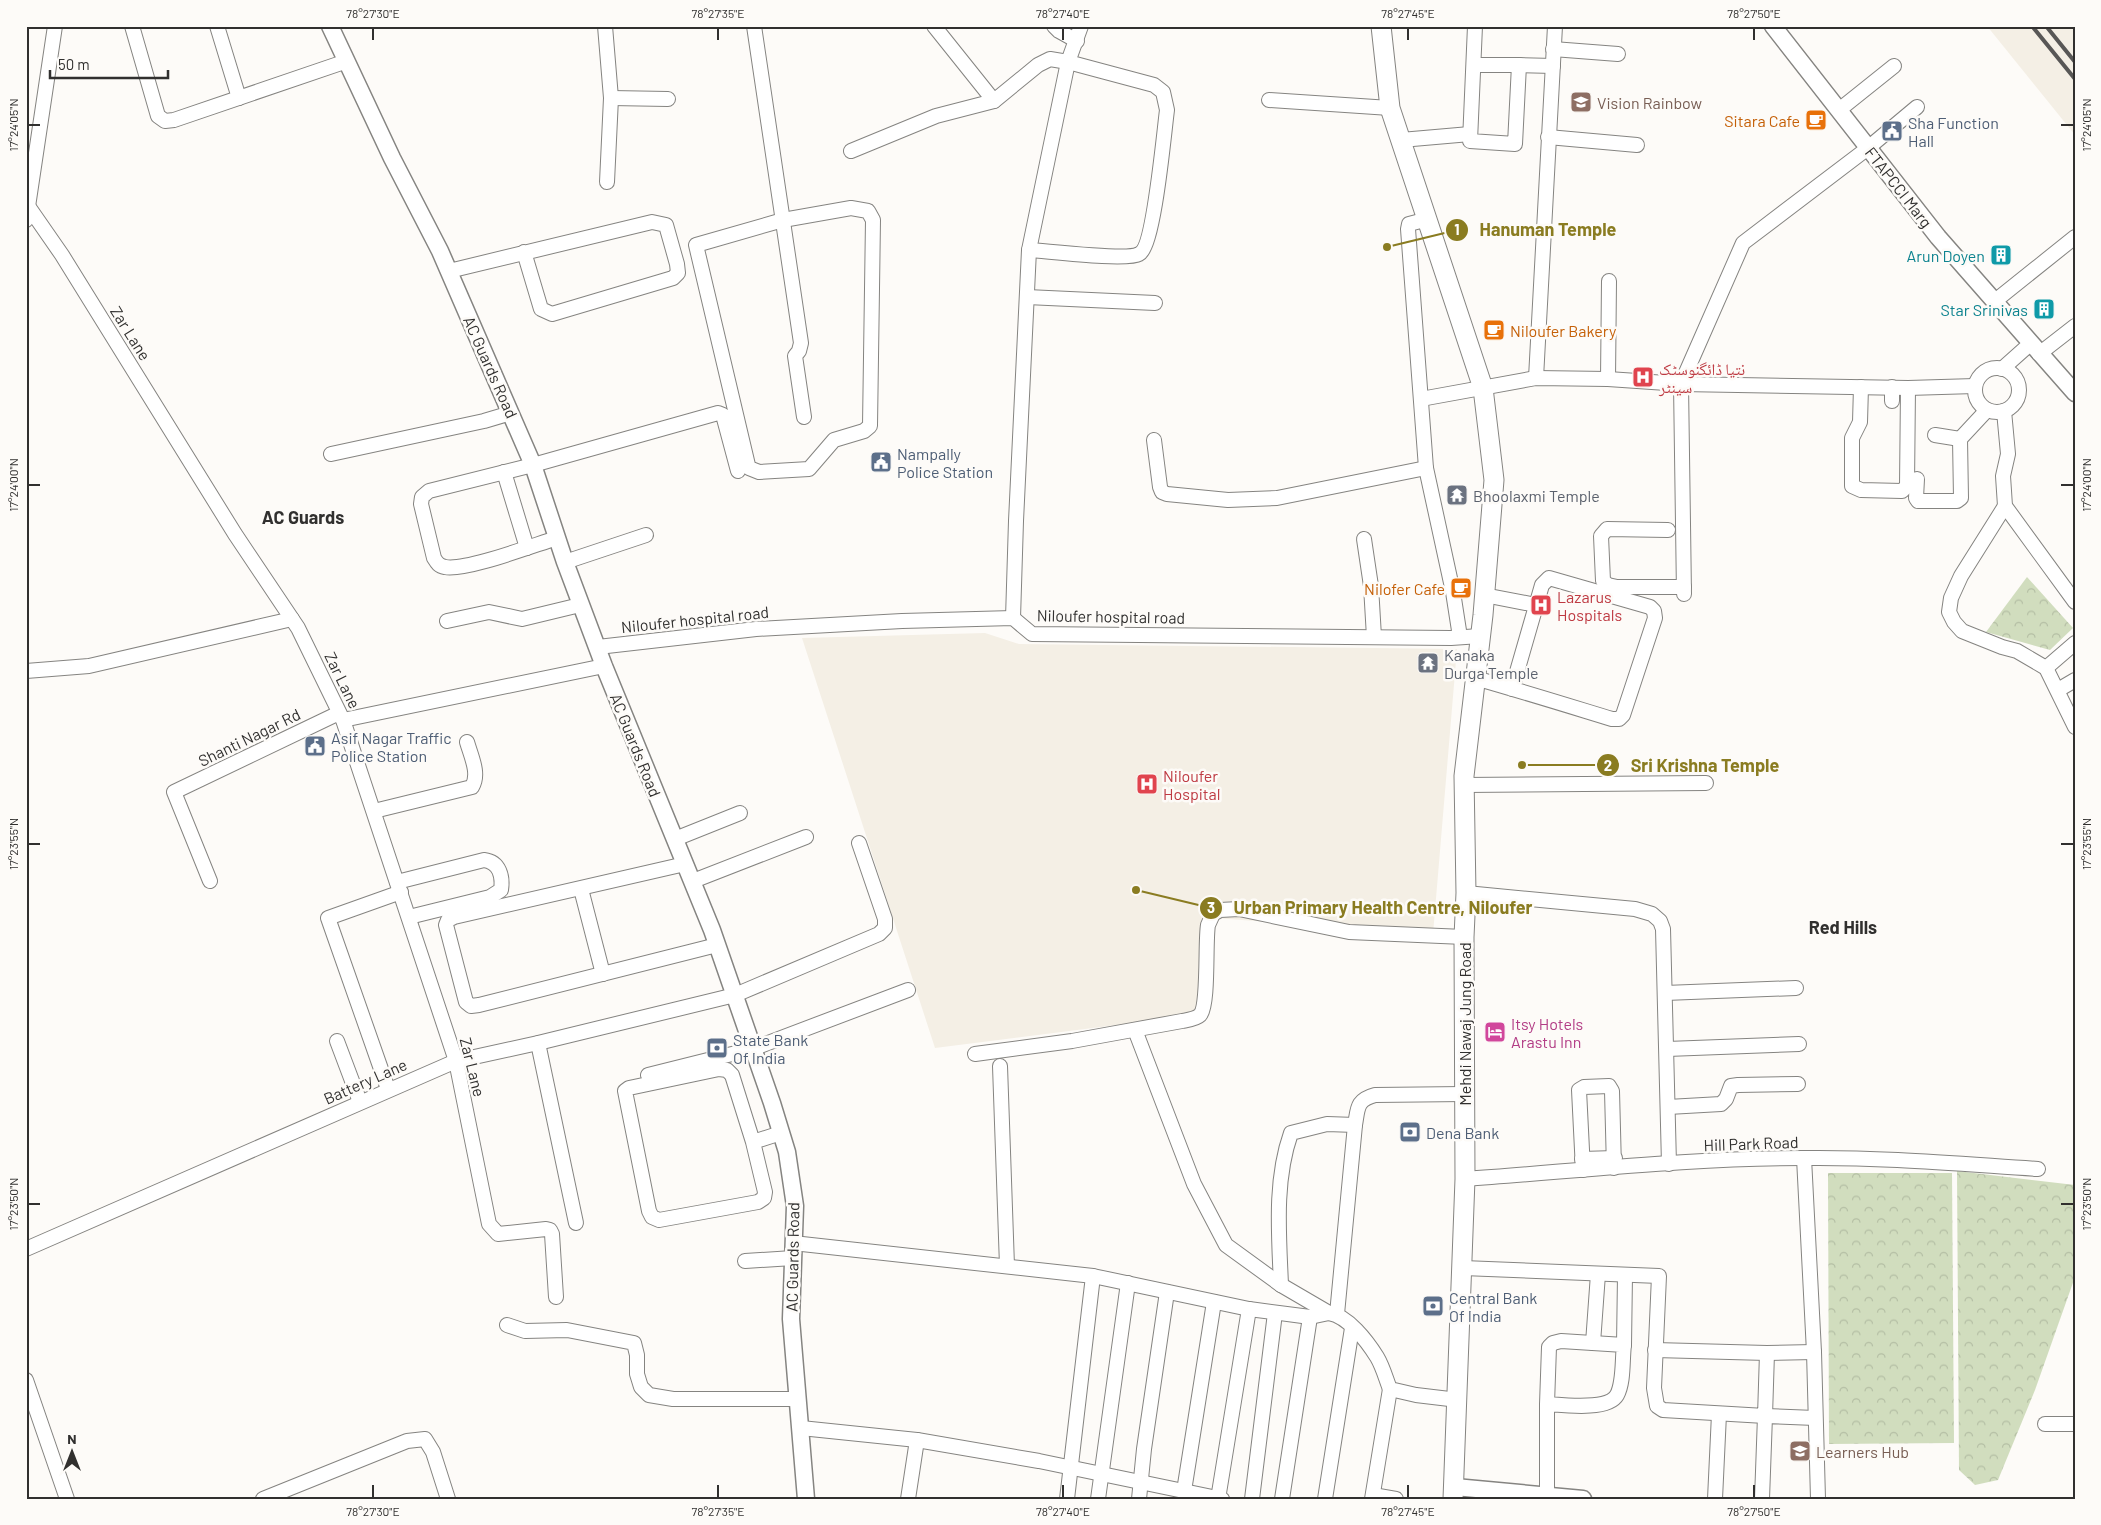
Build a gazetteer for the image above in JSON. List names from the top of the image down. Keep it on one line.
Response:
{"streets":{"main road":["Mehdi Nawaj Jung Road"],"street":["FTAPCCI Marg","Zar Lane","AC Guards Road","Niloufer hospital road","Shanti Nagar Rd","Battery Lane","Hill Park Road"]},"crossings":[["Zar Lane","Shanti Nagar Rd"],["Zar Lane","Battery Lane"],["AC Guards Road","Niloufer hospital road"],["AC Guards Road","Shanti Nagar Rd"],["AC Guards Road","Battery Lane"],["Niloufer hospital road","Mehdi Nawaj Jung Road"],["Mehdi Nawaj Jung Road","Hill Park Road"]],"districts":["AC Guards","Red Hills"],"places":{"school or university":["Vision Rainbow","Learners Hub"],"cafe":["Sitara Cafe","Niloufer Bakery","Nilofer Cafe"],"public building":["Sha Function Hall","Nampally Police Station","Asif Nagar Traffic Police Station"],"other":["Hanuman Temple","Sri Krishna Temple","Urban Primary Health Centre, Niloufer"],"building":["Arun Doyen","Star Srinivas"],"hospital":["نتیا ڈائگنوسٹک سینٹر","Lazarus Hospitals","Niloufer Hospital"],"temple":["Bhoolaxmi Temple","Kanaka Durga Temple"],"hotel":["Itsy Hotels Arastu Inn"],"bank":["State Bank Of India","Dena Bank","Central Bank Of India"]},"scale_bar":"50 m","north":"top","coordinates":["78°27'30\"E","78°27'35\"E","78°27'40\"E","78°27'45\"E","78°27'50\"E","17°24'05\"N","17°24'00\"N","17°23'55\"N","17°23'50\"N"]}
